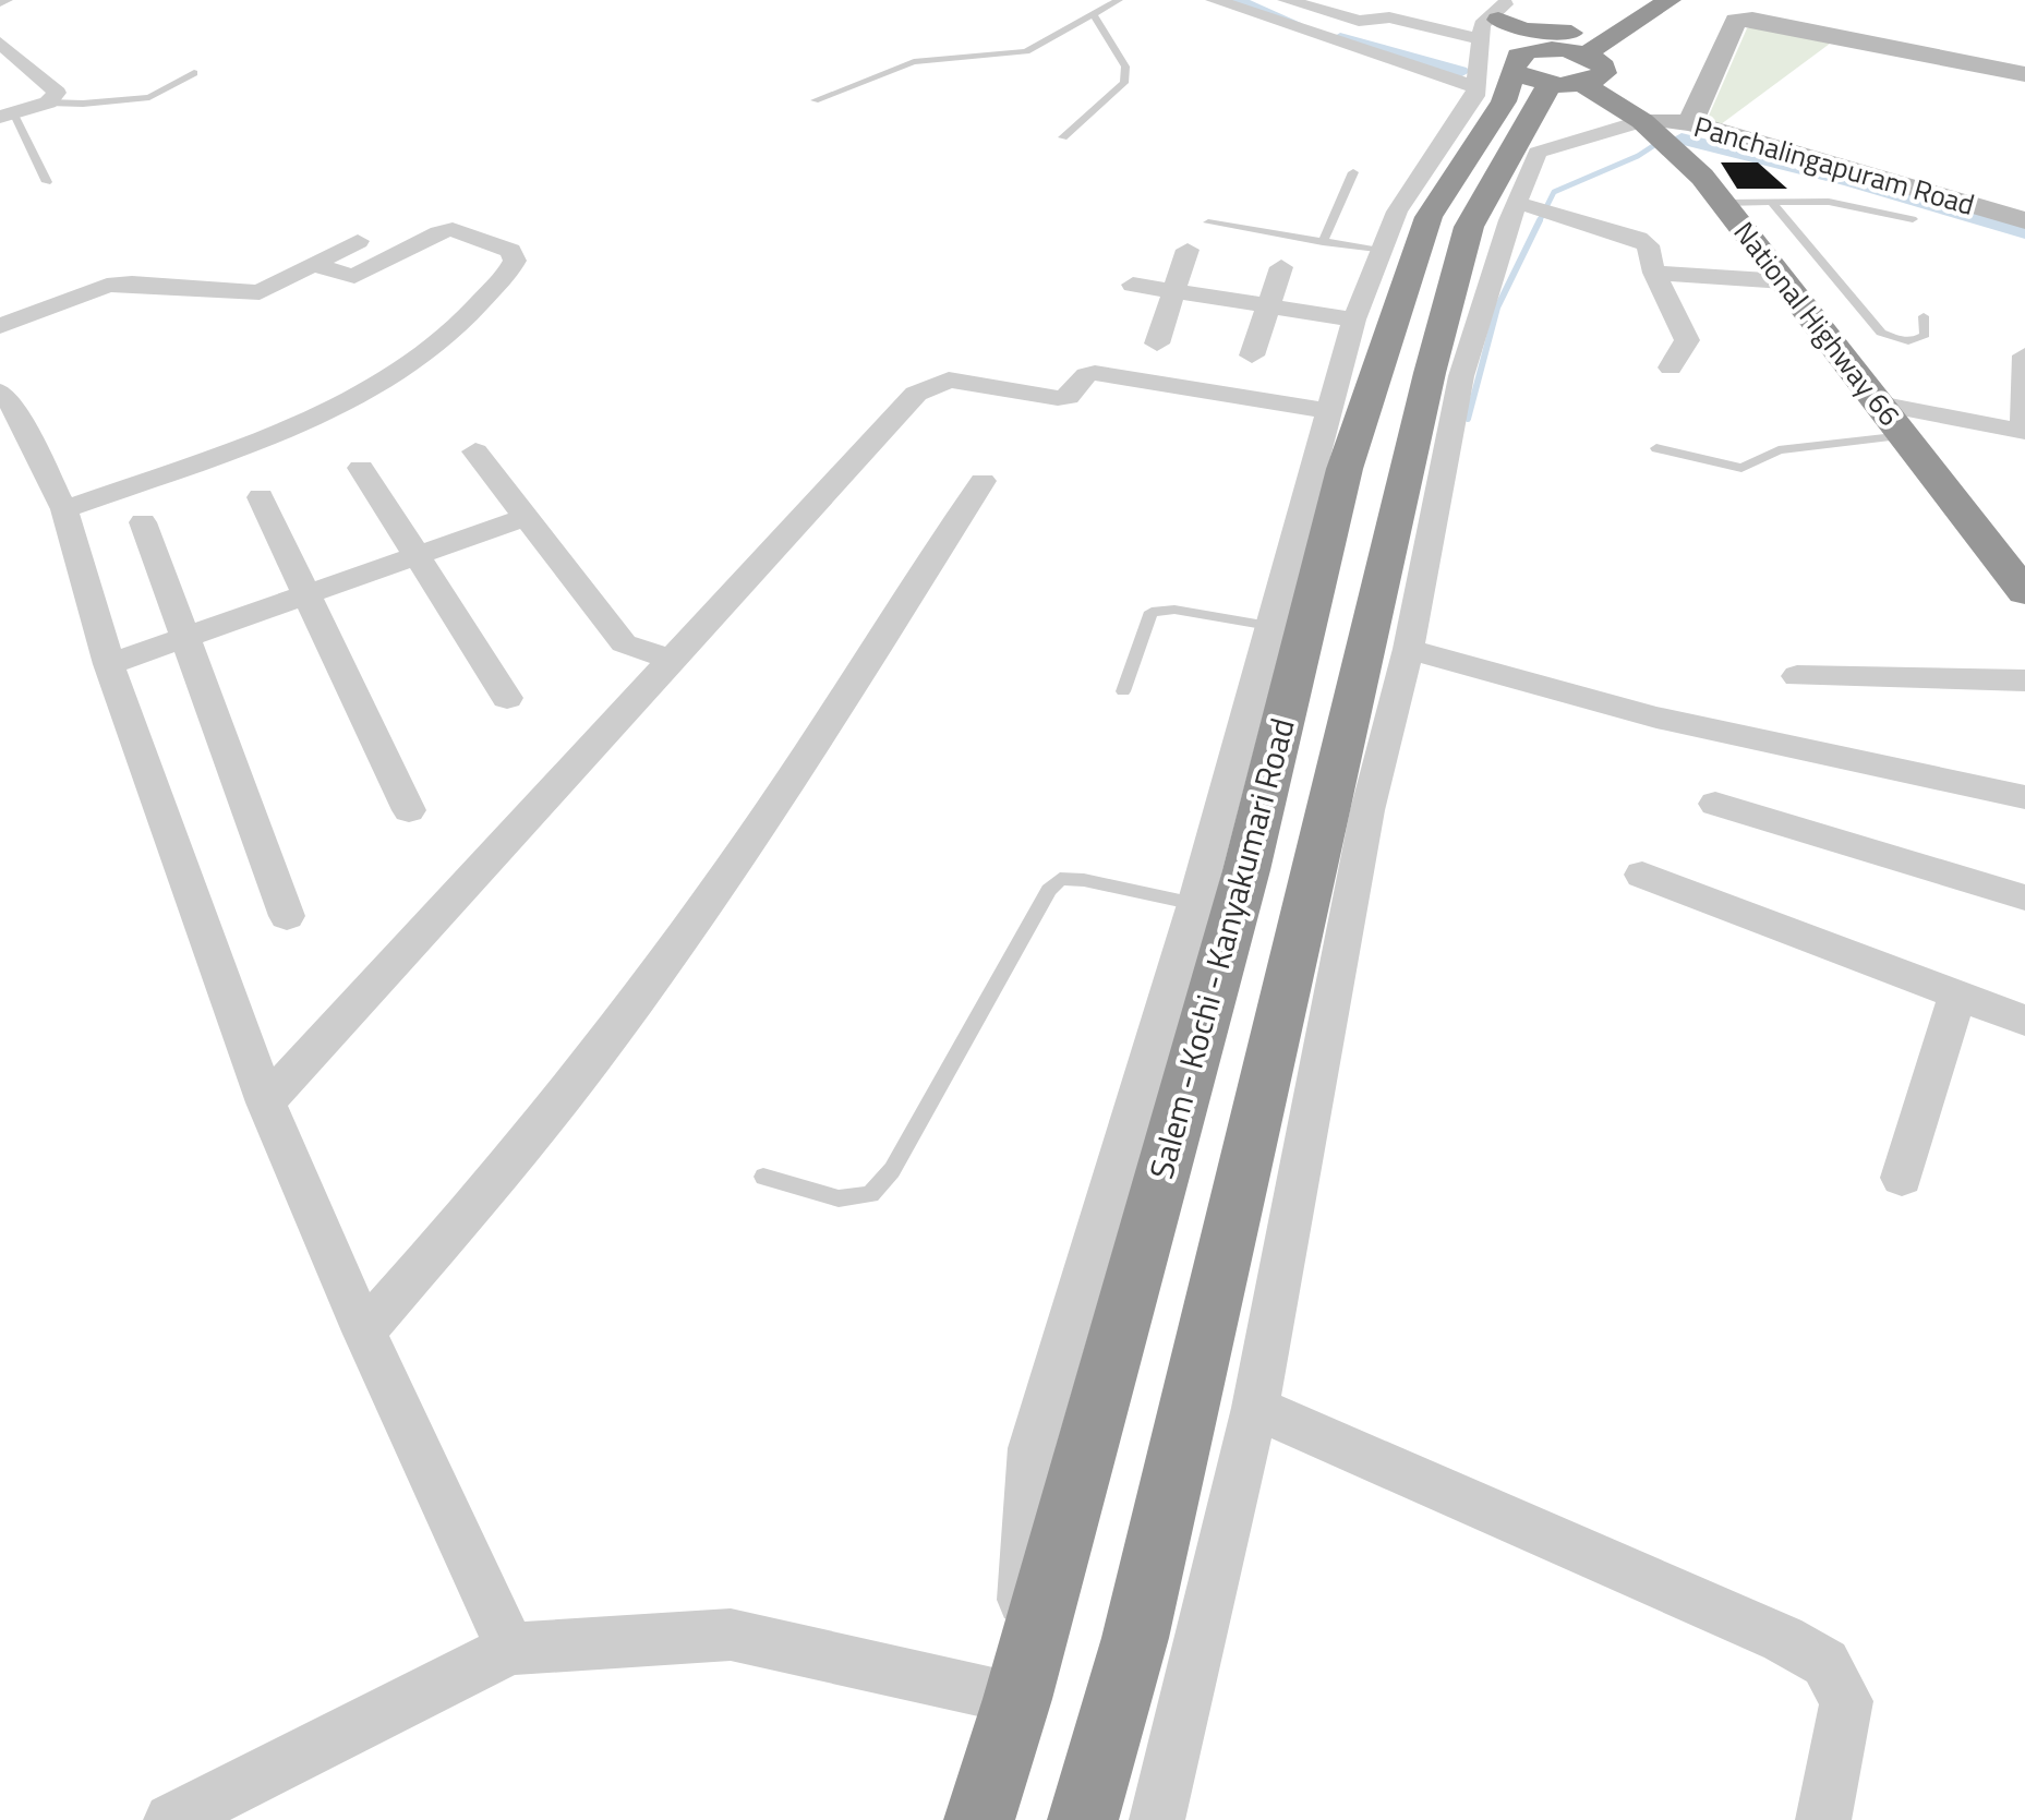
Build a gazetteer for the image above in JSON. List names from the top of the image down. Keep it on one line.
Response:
{"streets":{"highway":["National Highway 66","Salem - Kochi - Kanyakumari Road"],"street":["Panchalingapuram Road"]},"crossings":[["Panchalingapuram Road","National Highway 66"],["National Highway 66","Salem - Kochi - Kanyakumari Road"]]}
